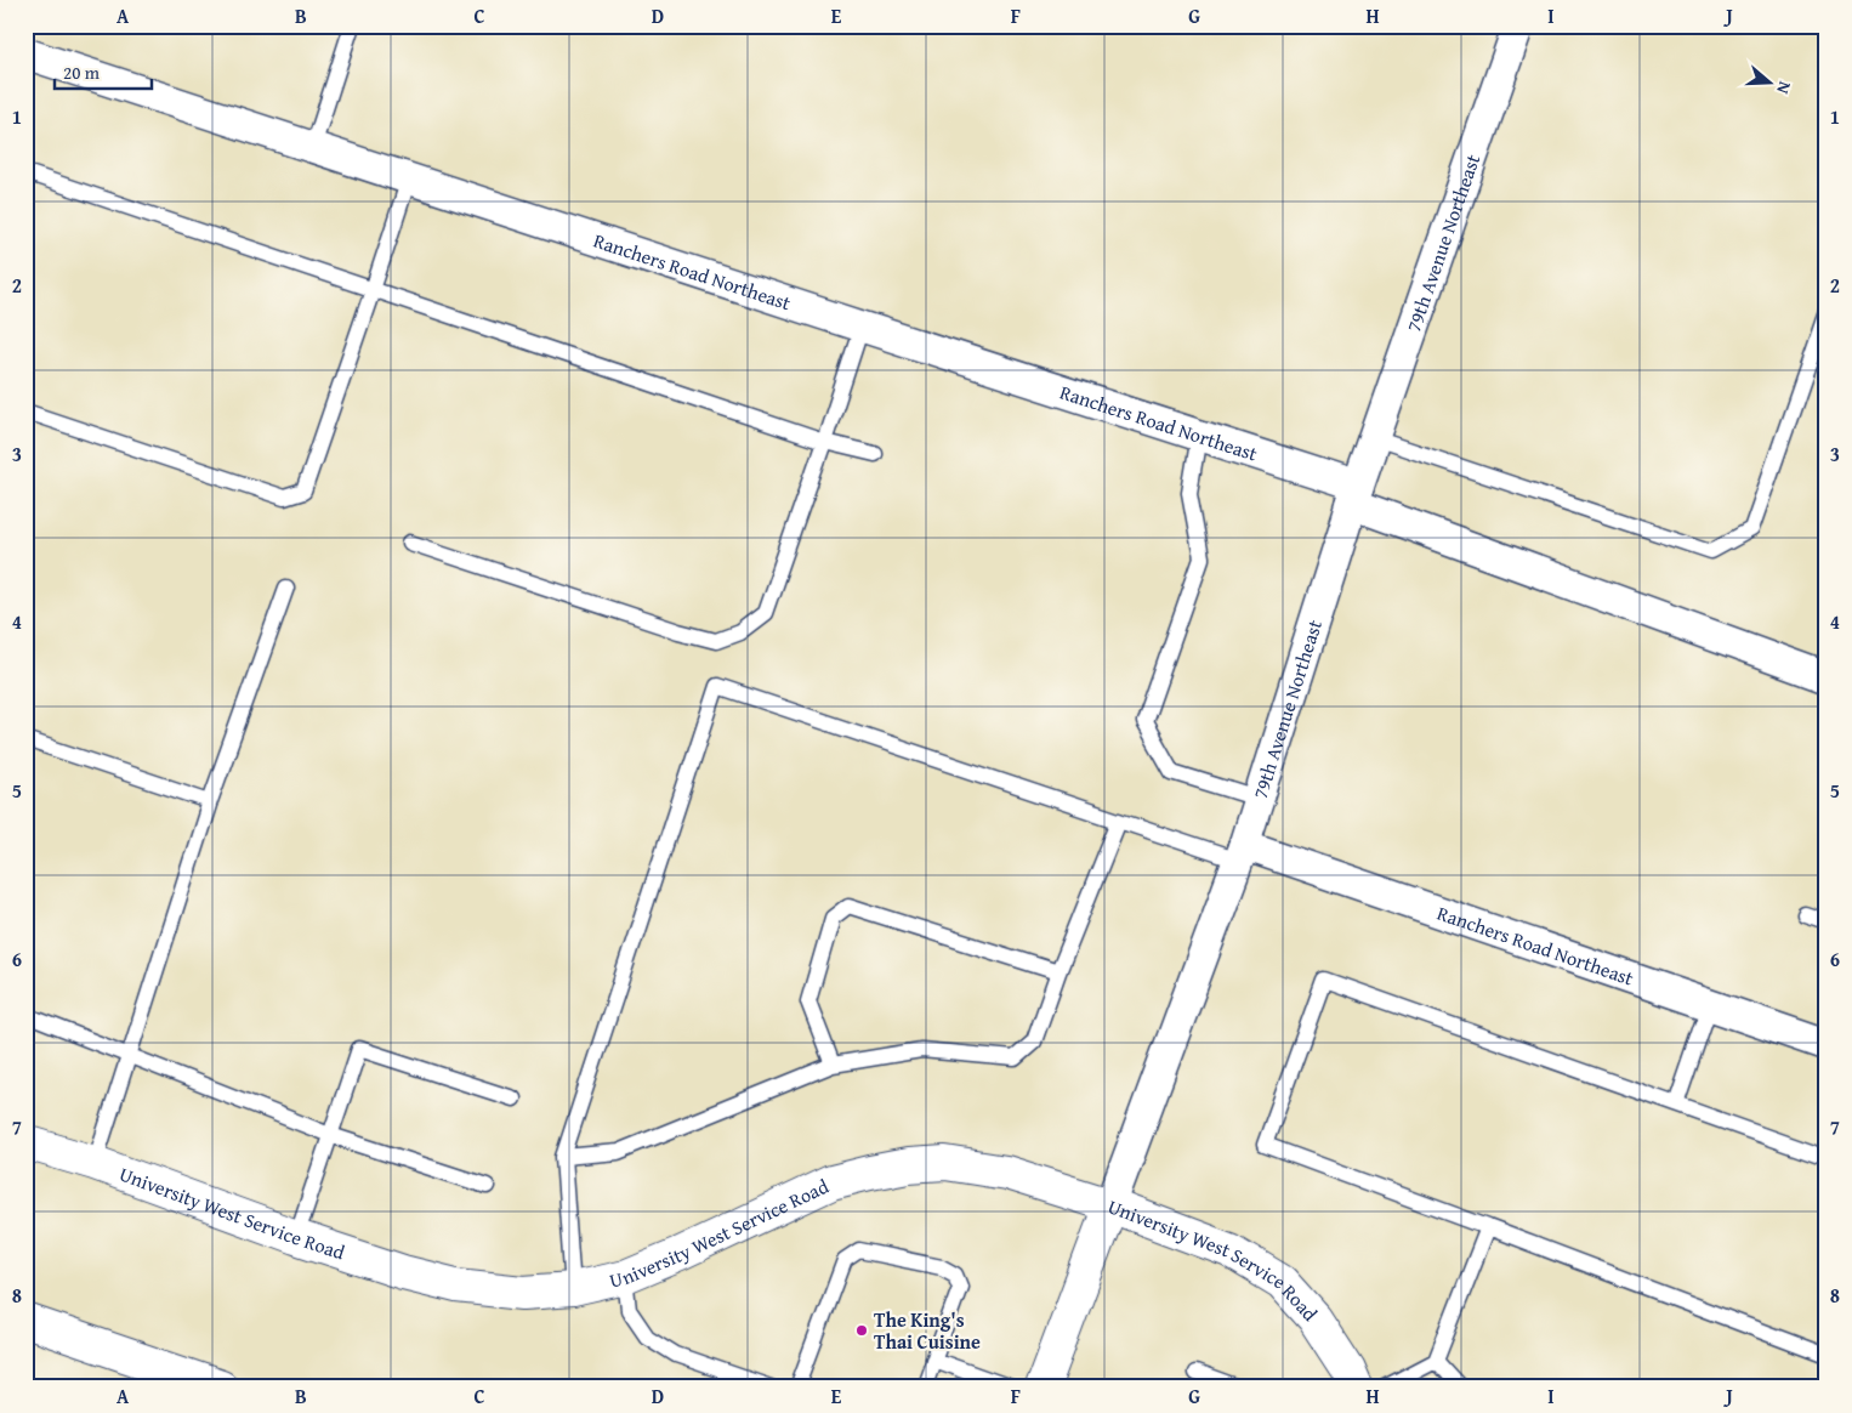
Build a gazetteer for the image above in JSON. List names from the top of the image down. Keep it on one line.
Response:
{"streets":{"street":["79th Avenue Northeast","Ranchers Road Northeast","University West Service Road"]},"crossings":[["79th Avenue Northeast","Ranchers Road Northeast"],["79th Avenue Northeast","University West Service Road"]],"places":["The King's Thai Cuisine"],"scale_bar":"20 m","north":"right","grid":{"columns":["A","B","C","D","E","F","G","H","I","J"],"rows":["1","2","3","4","5","6","7","8"]}}
